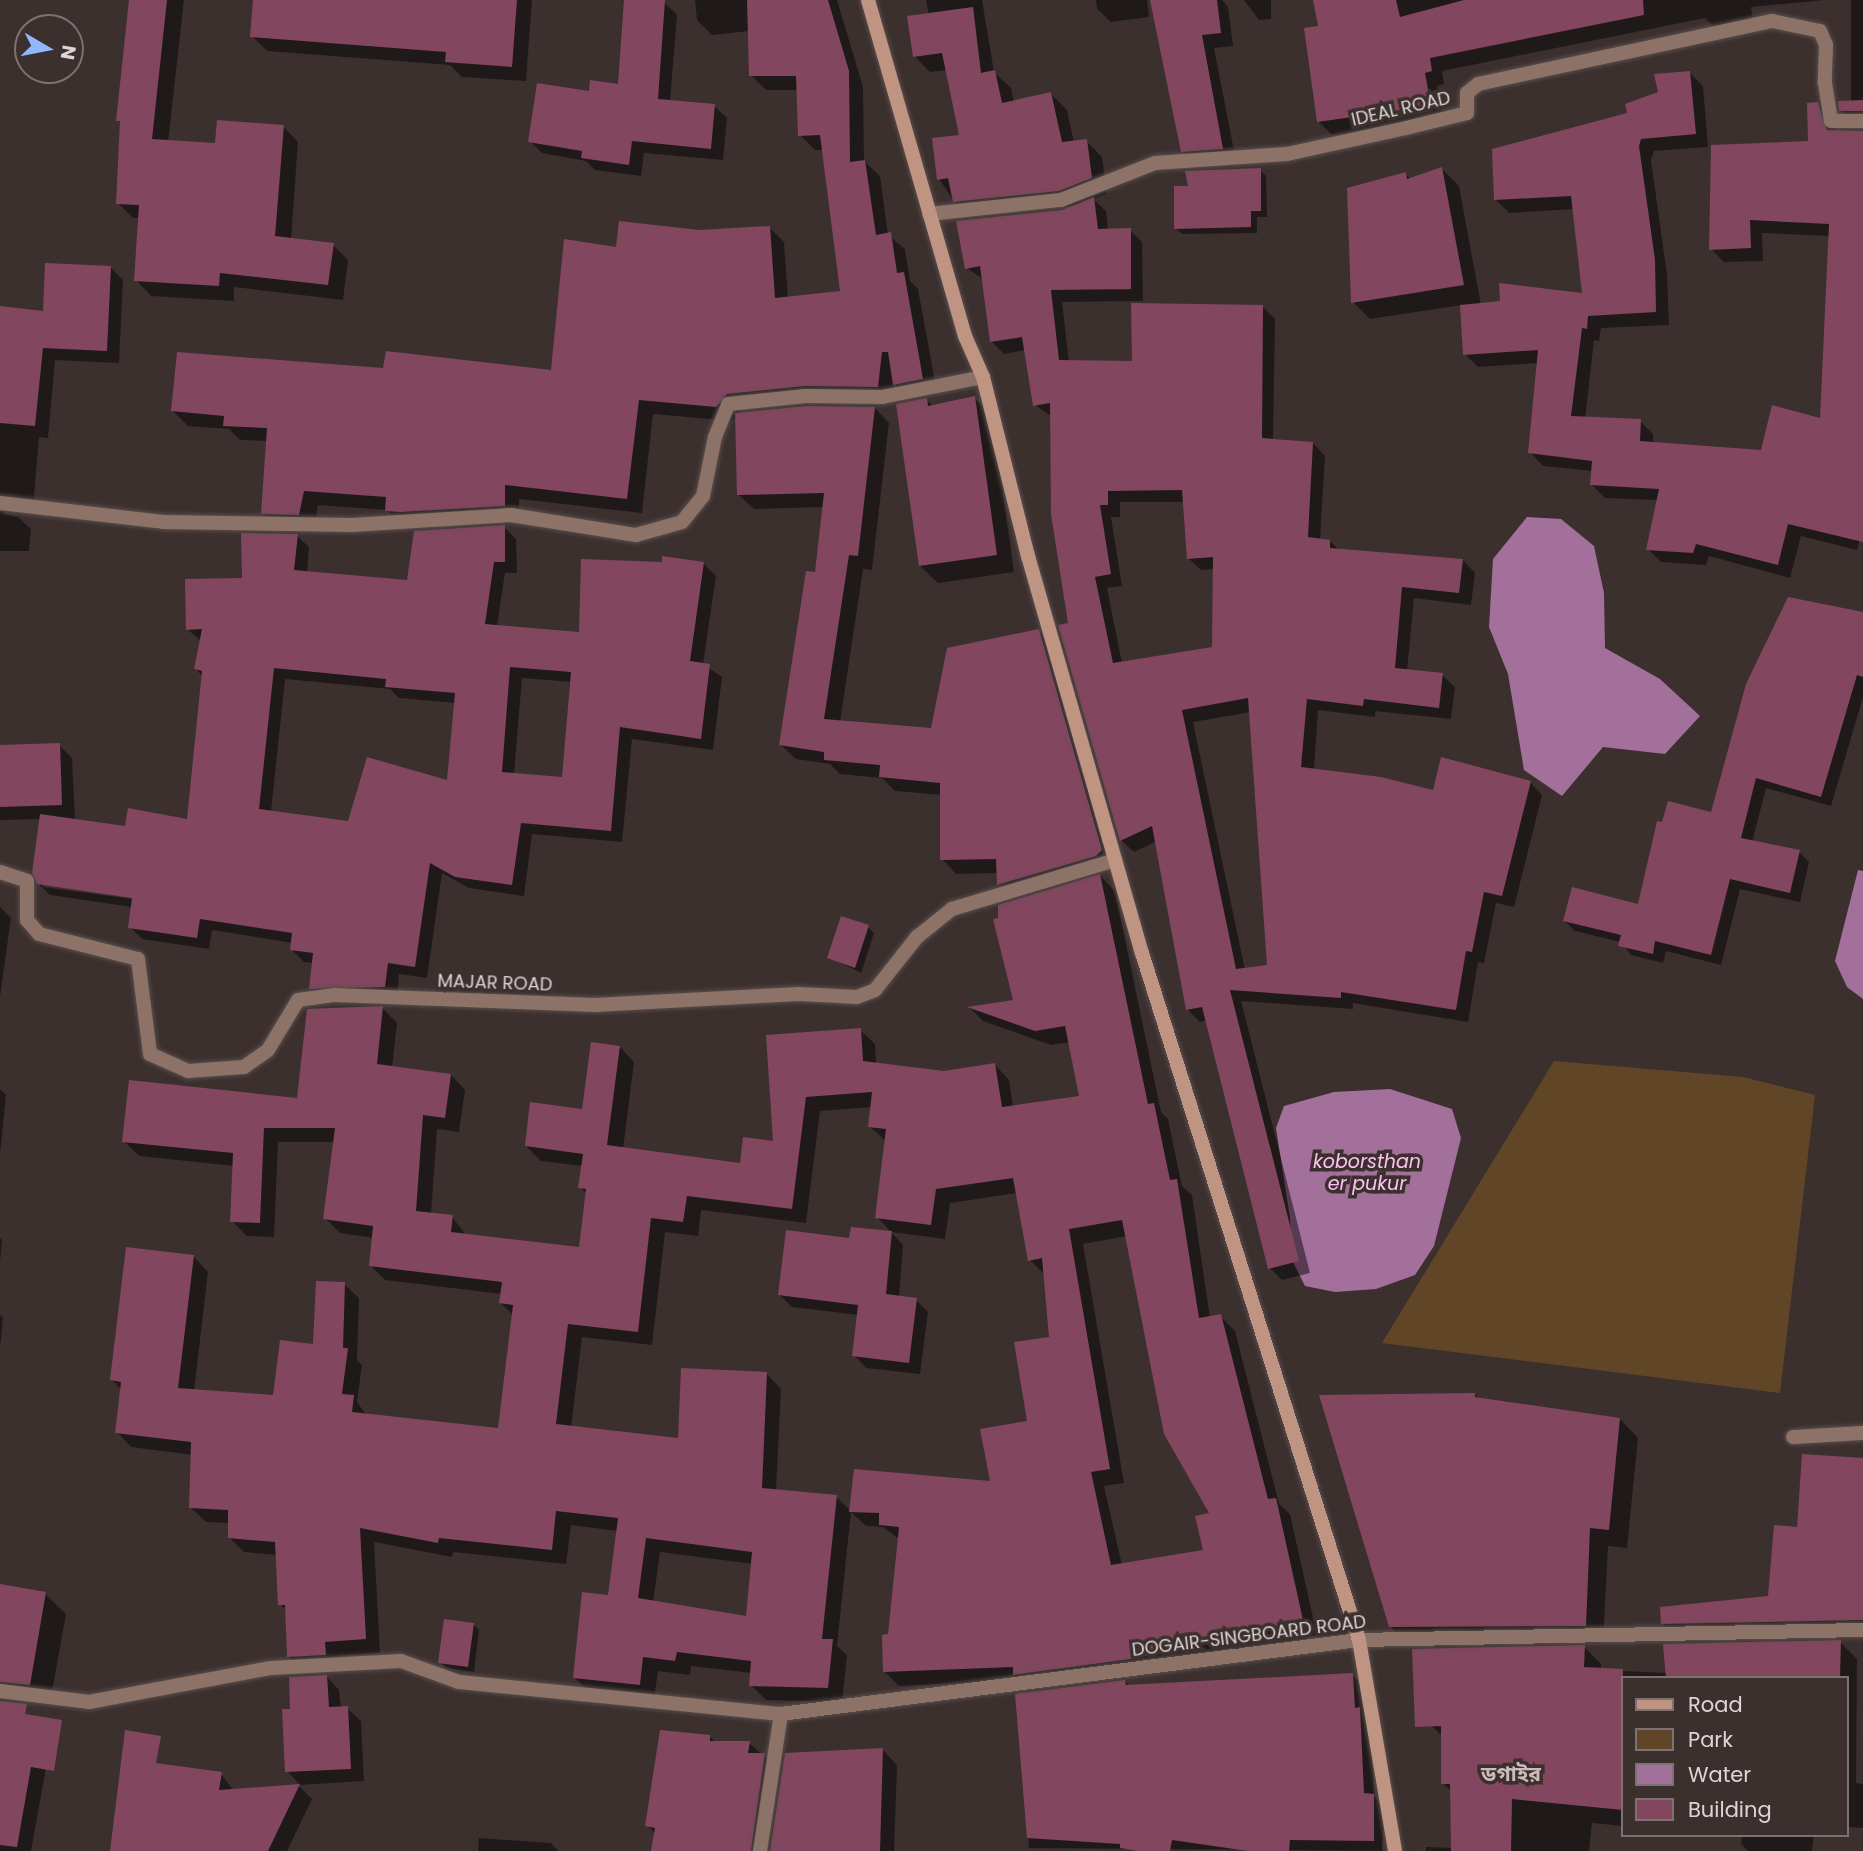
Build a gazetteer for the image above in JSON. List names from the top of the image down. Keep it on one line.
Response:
{"streets":{"street":["IDEAL ROAD","MAJAR ROAD","DOGAIR-SINGBOARD ROAD"]},"districts":["ডগাইর"],"water":["koborsthan er pukur"],"legend":["Road","Park","Water","Building"],"north":"right"}
